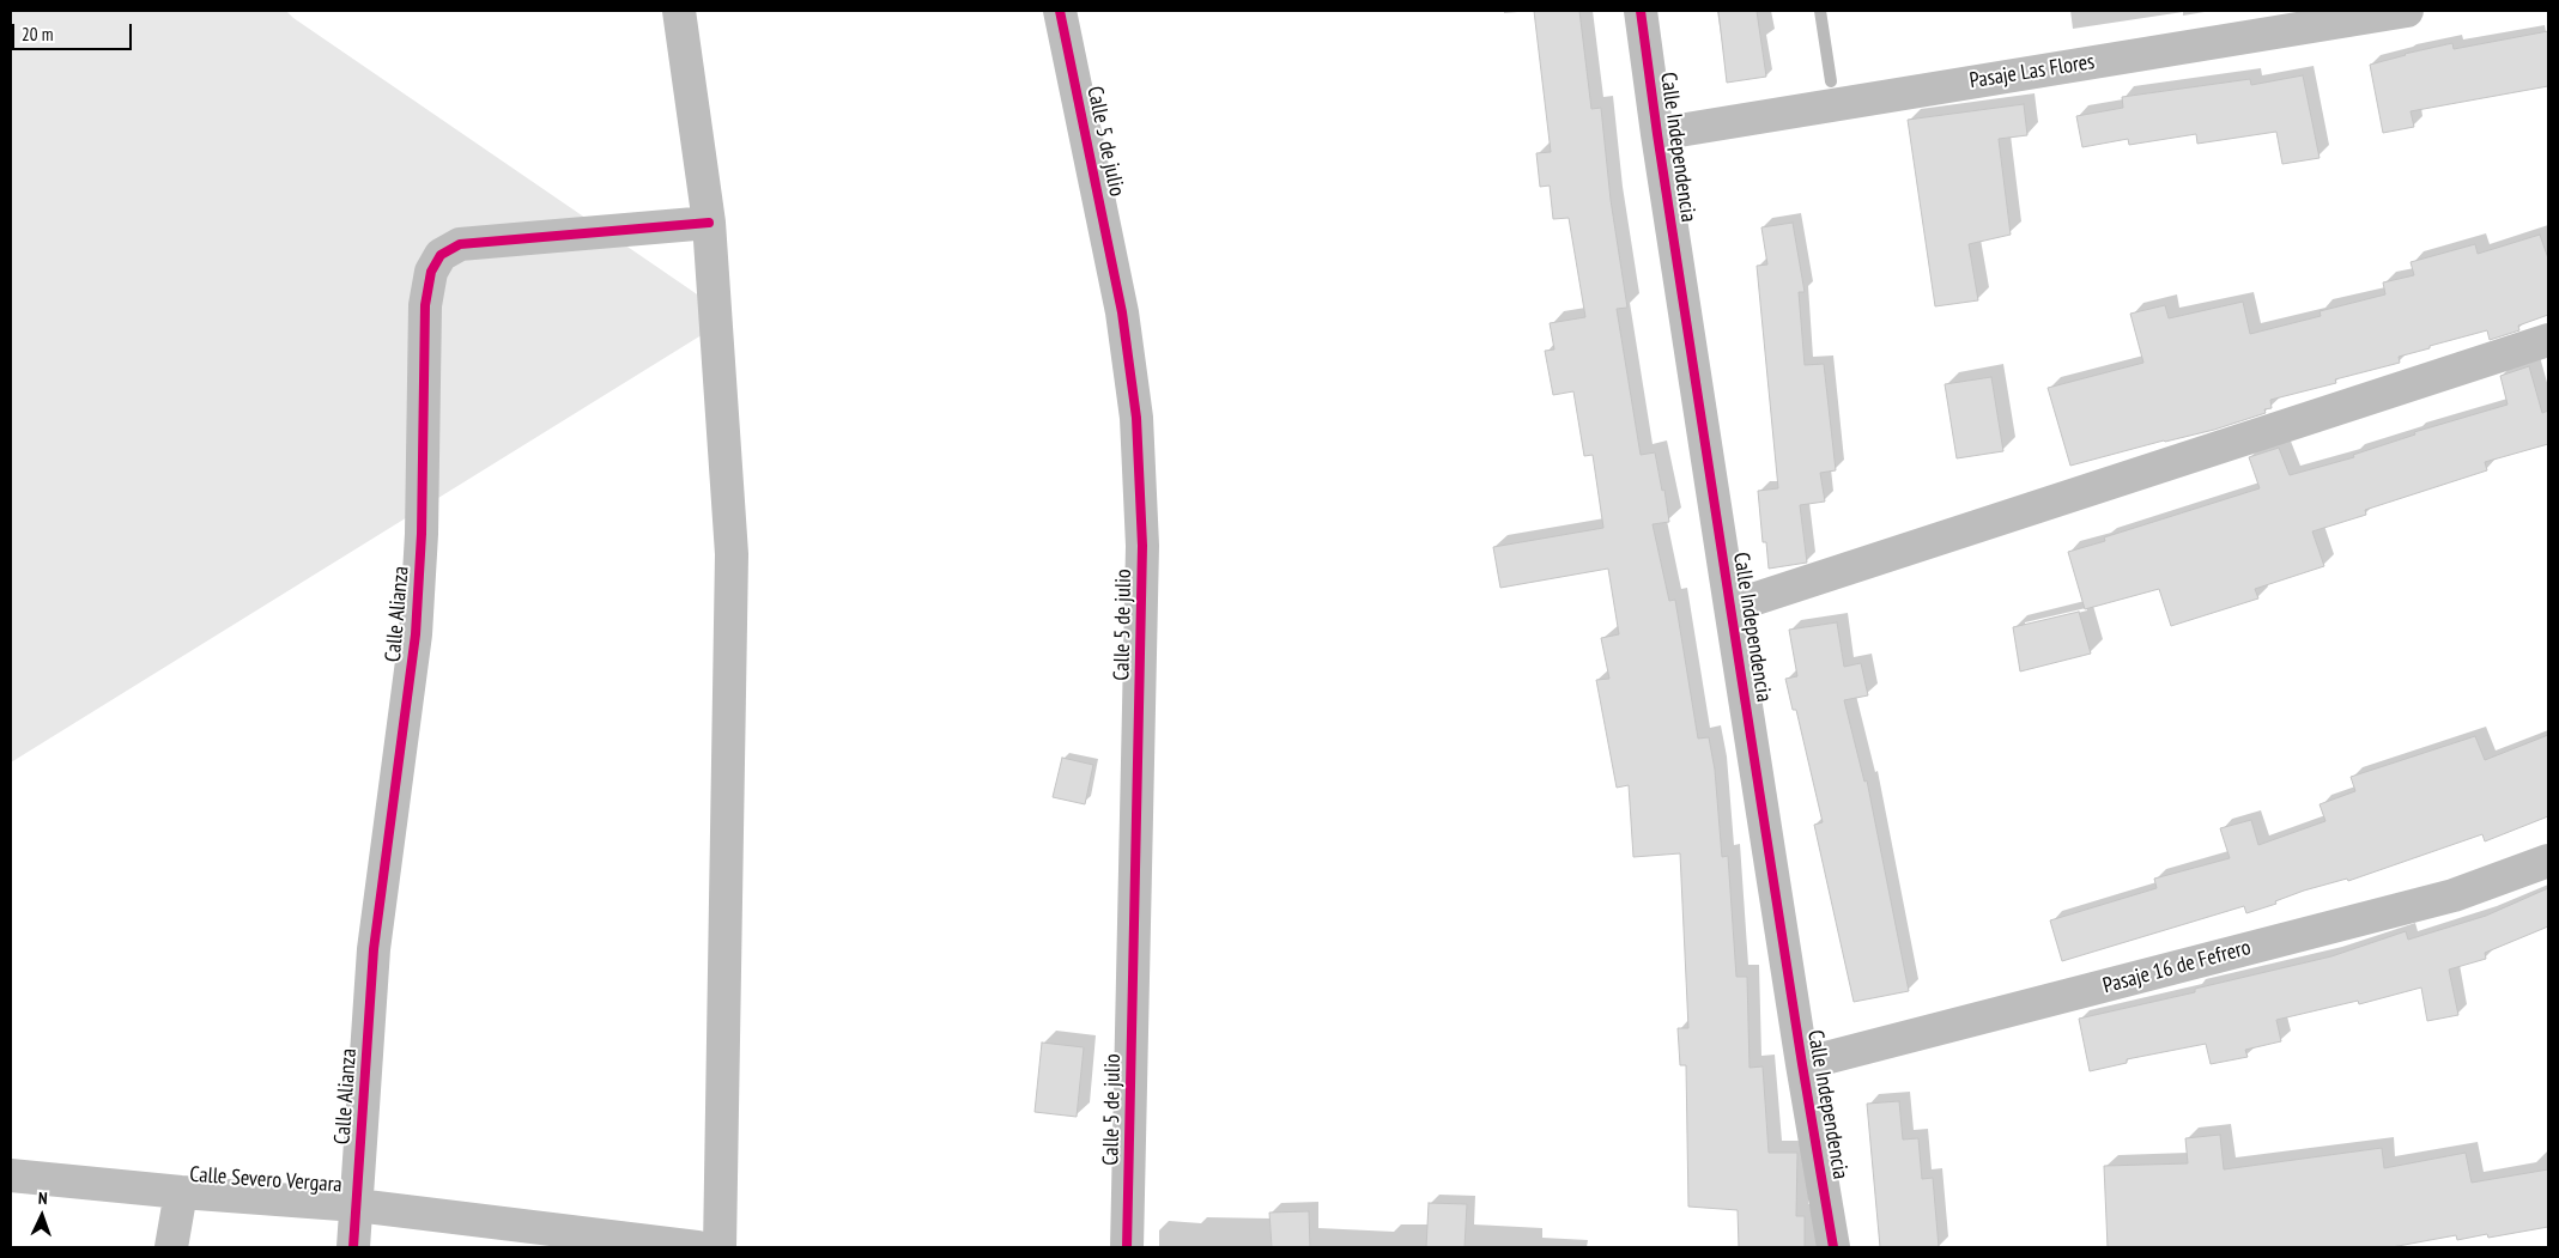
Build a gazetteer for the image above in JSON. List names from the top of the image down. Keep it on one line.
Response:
{"streets":{"street":["Pasaje Las Flores","Calle 5 de julio","Calle Independencia","Calle Alianza","Pasaje 16 de Fefrero","Calle Severo Vergara"]},"crossings":[["Pasaje Las Flores","Calle Independencia"],["Calle Independencia","Pasaje 16 de Fefrero"],["Calle Alianza","Calle Severo Vergara"]],"scale_bar":"20 m","north":"top"}
